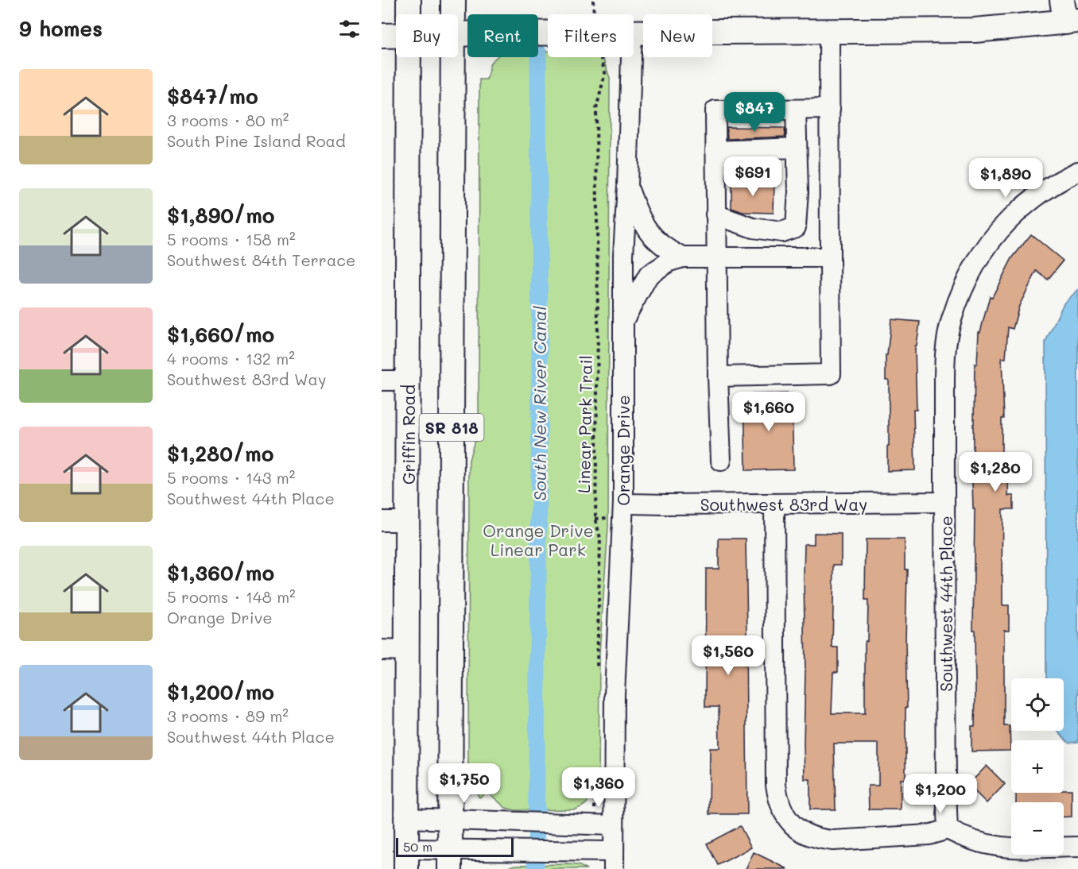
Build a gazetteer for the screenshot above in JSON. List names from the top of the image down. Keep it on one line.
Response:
{"streets":{"main road":["SR 818","Griffin Road"],"street":["Orange Drive","Southwest 83rd Way","Southwest 44th Place"],"path":["Linear Park Trail"]},"crossings":[["Orange Drive","Southwest 83rd Way"],["Southwest 83rd Way","Southwest 44th Place"]],"water":["South New River Canal"],"parks":["Orange Drive Linear Park"],"scale_bar":"50 m","page":{"heading":"9 homes","chip":["Buy","Rent","Filters","New"],"list":[{"name":"$847/mo","note":"3 rooms · 80 m² · South Pine Island Road"},{"name":"$1,890/mo","note":"5 rooms · 158 m² · Southwest 84th Terrace"},{"name":"$1,660/mo","note":"4 rooms · 132 m² · Southwest 83rd Way"},{"name":"$1,280/mo","note":"5 rooms · 143 m² · Southwest 44th Place"},{"name":"$1,360/mo","note":"5 rooms · 148 m² · Orange Drive"},{"name":"$1,200/mo","note":"3 rooms · 89 m² · Southwest 44th Place"}],"price":["$847","$691","$1,890","$1,660","$1,280","$1,560","$1,750","$1,360","$1,200"],"map_buttons":["+","−"],"scale":"50 m"}}
